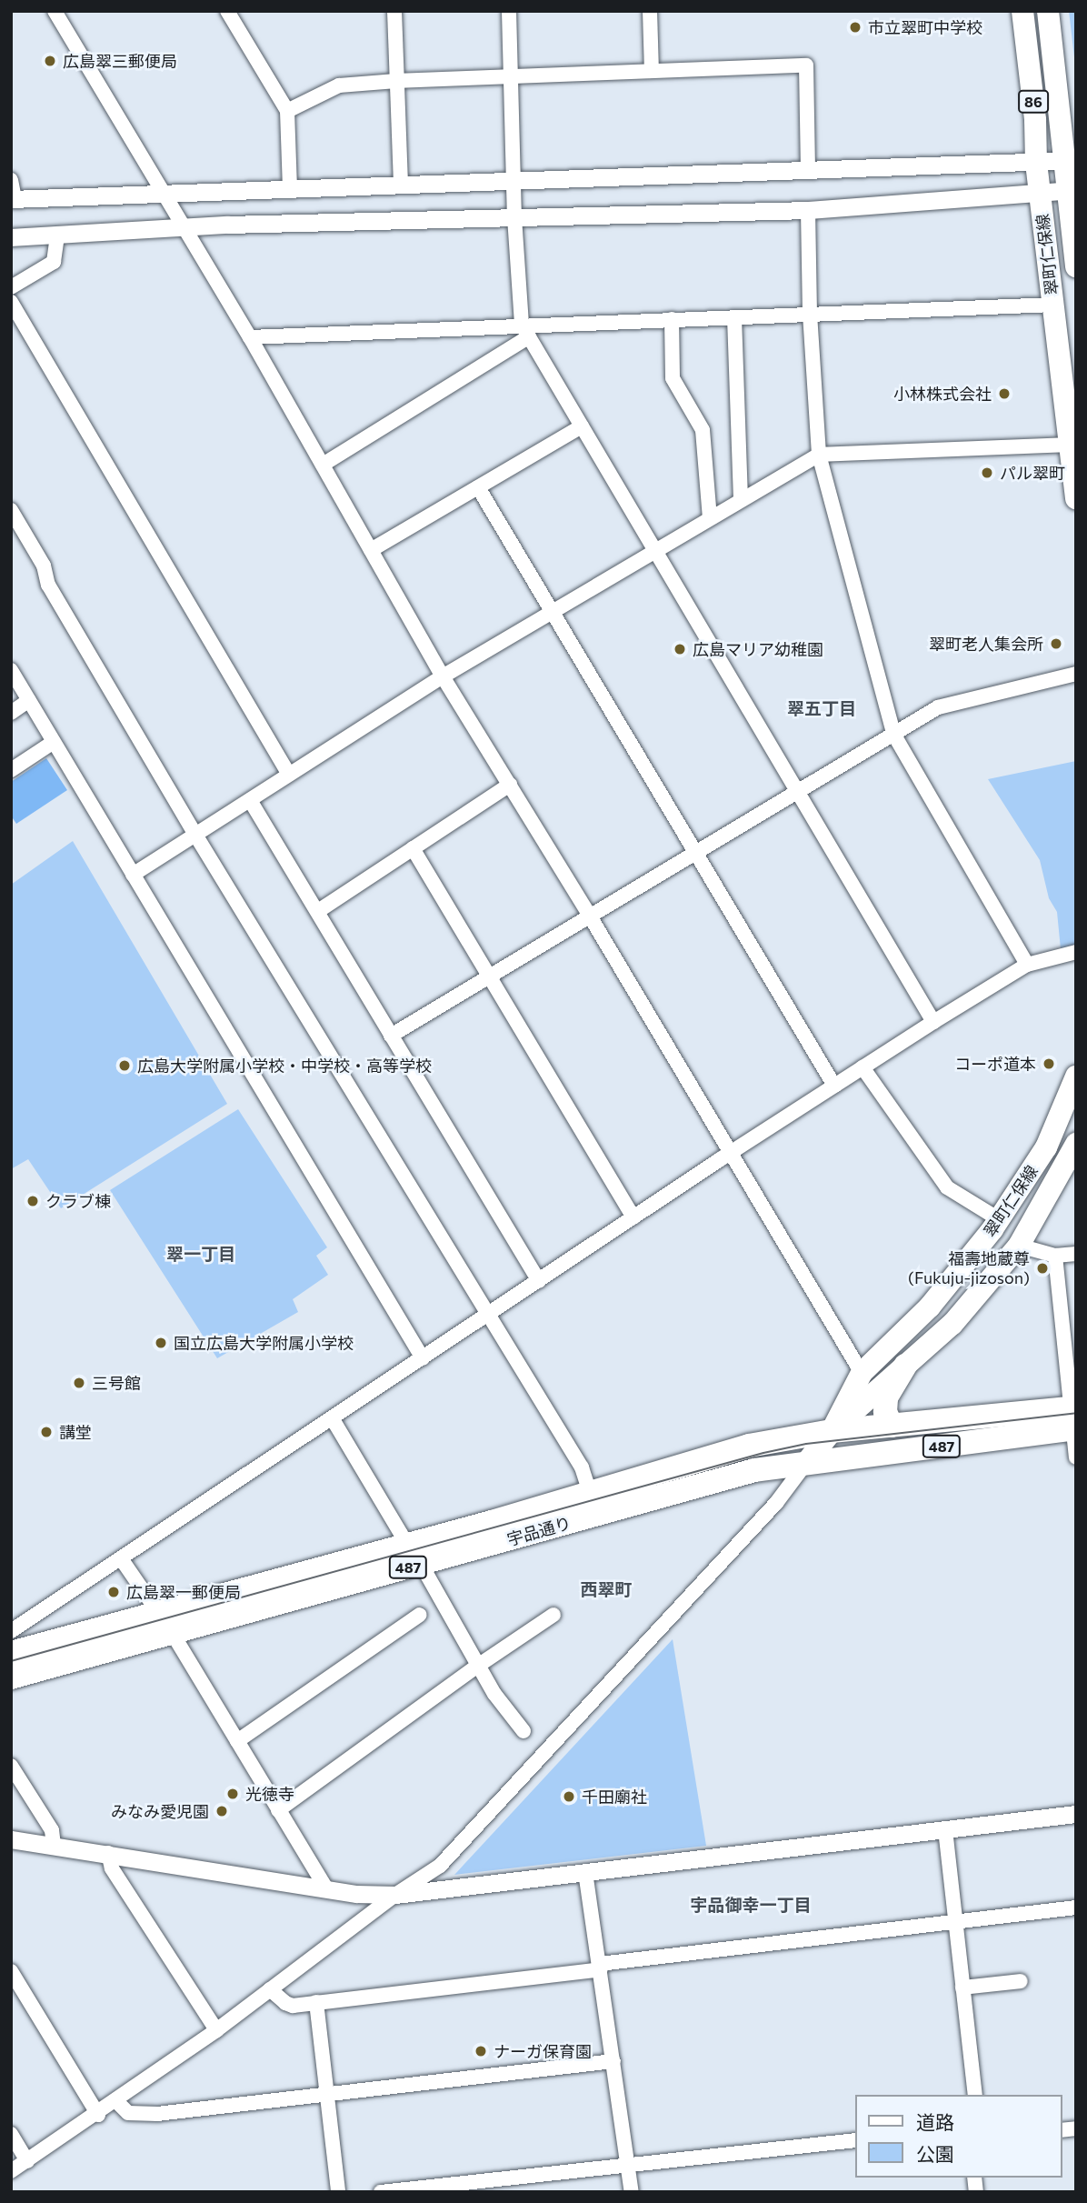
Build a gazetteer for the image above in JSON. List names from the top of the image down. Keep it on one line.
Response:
{"streets":{"highway":["487","宇品通り"],"main road":["86","翠町仁保線"]},"crossings":[["翠町仁保線","宇品通り"]],"districts":["翠五丁目","翠一丁目","西翠町","宇品御幸一丁目"],"places":["市立翠町中学校","広島翠三郵便局","小林株式会社","パル翠町","翠町老人集会所","広島マリア幼稚園","コーポ道本","広島大学附属小学校・中学校・高等学校","クラブ棟","福壽地蔵尊 (Fukuju-jizoson)","国立広島大学附属小学校","三号館","講堂","広島翠一郵便局","光徳寺","千田廟社","みなみ愛児園","ナーガ保育園"],"legend":["道路","公園"]}
